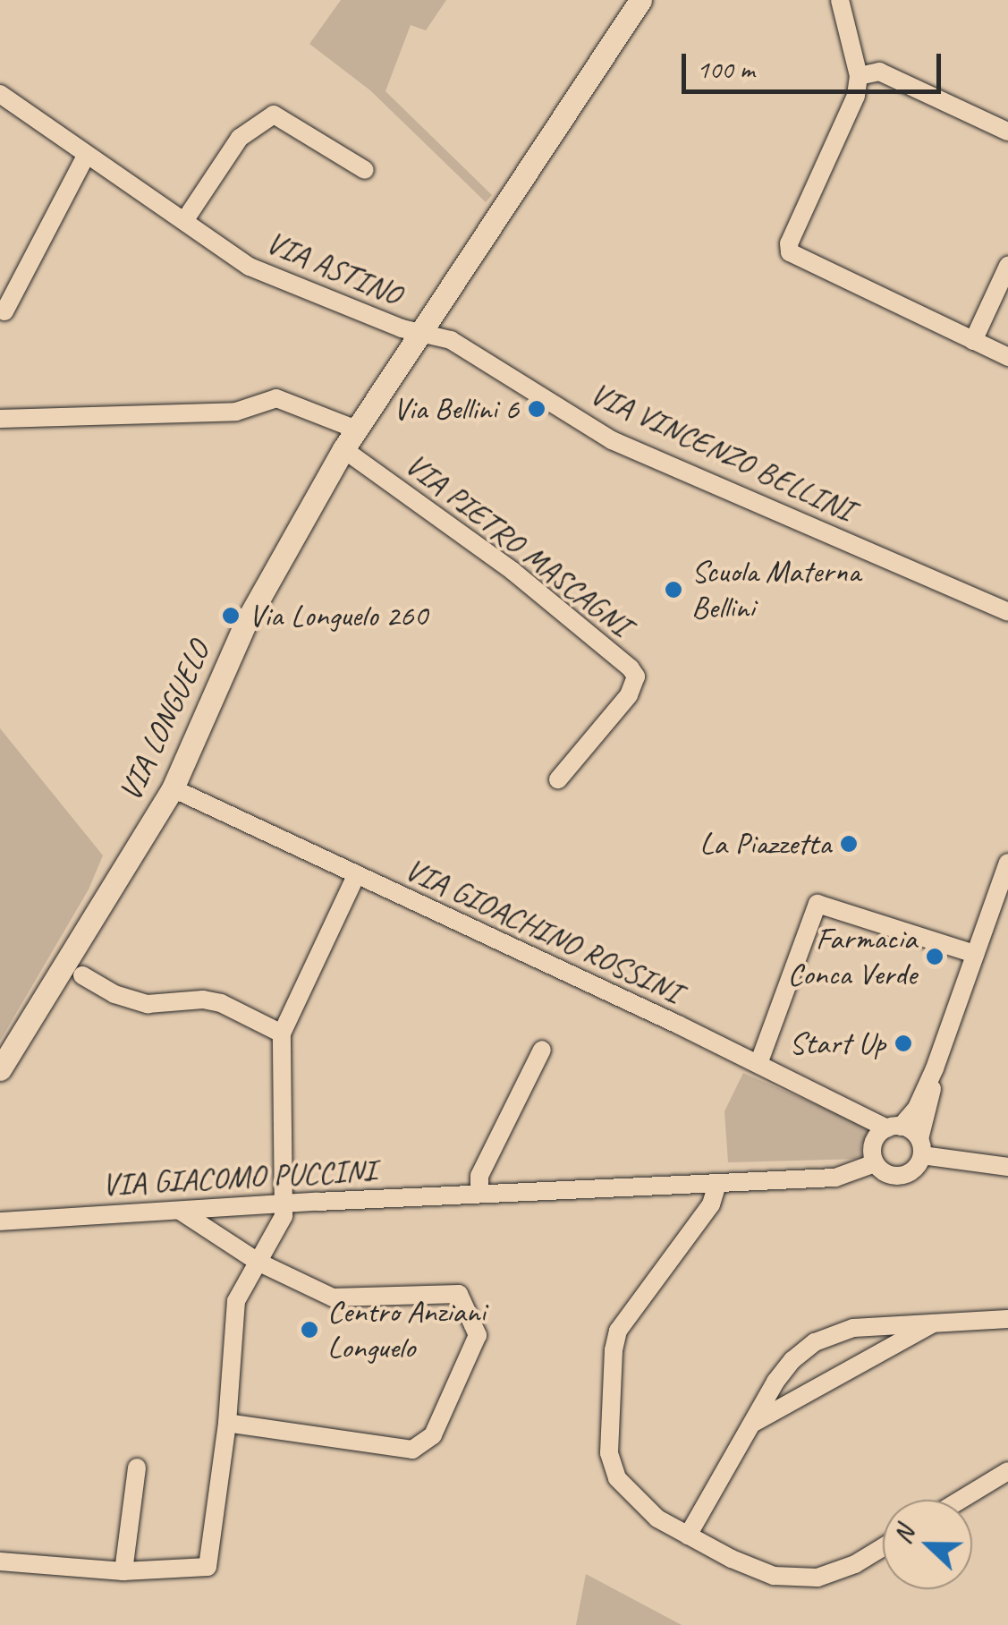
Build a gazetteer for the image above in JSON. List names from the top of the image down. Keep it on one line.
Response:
{"streets":{"street":["VIA ASTINO","VIA VINCENZO BELLINI","VIA PIETRO MASCAGNI","VIA LONGUELO","VIA GIOACHINO ROSSINI","VIA GIACOMO PUCCINI"]},"crossings":[["VIA ASTINO","VIA VINCENZO BELLINI"],["VIA ASTINO","VIA LONGUELO"],["VIA VINCENZO BELLINI","VIA LONGUELO"],["VIA PIETRO MASCAGNI","VIA LONGUELO"],["VIA LONGUELO","VIA GIOACHINO ROSSINI"],["VIA GIOACHINO ROSSINI","VIA GIACOMO PUCCINI"]],"places":["Via Bellini 6","Scuola Materna Bellini","Via Longuelo 260","La Piazzetta","Farmacia Conca Verde","Start Up","Centro Anziani Longuelo"],"scale_bar":"100 m","north":"left"}
